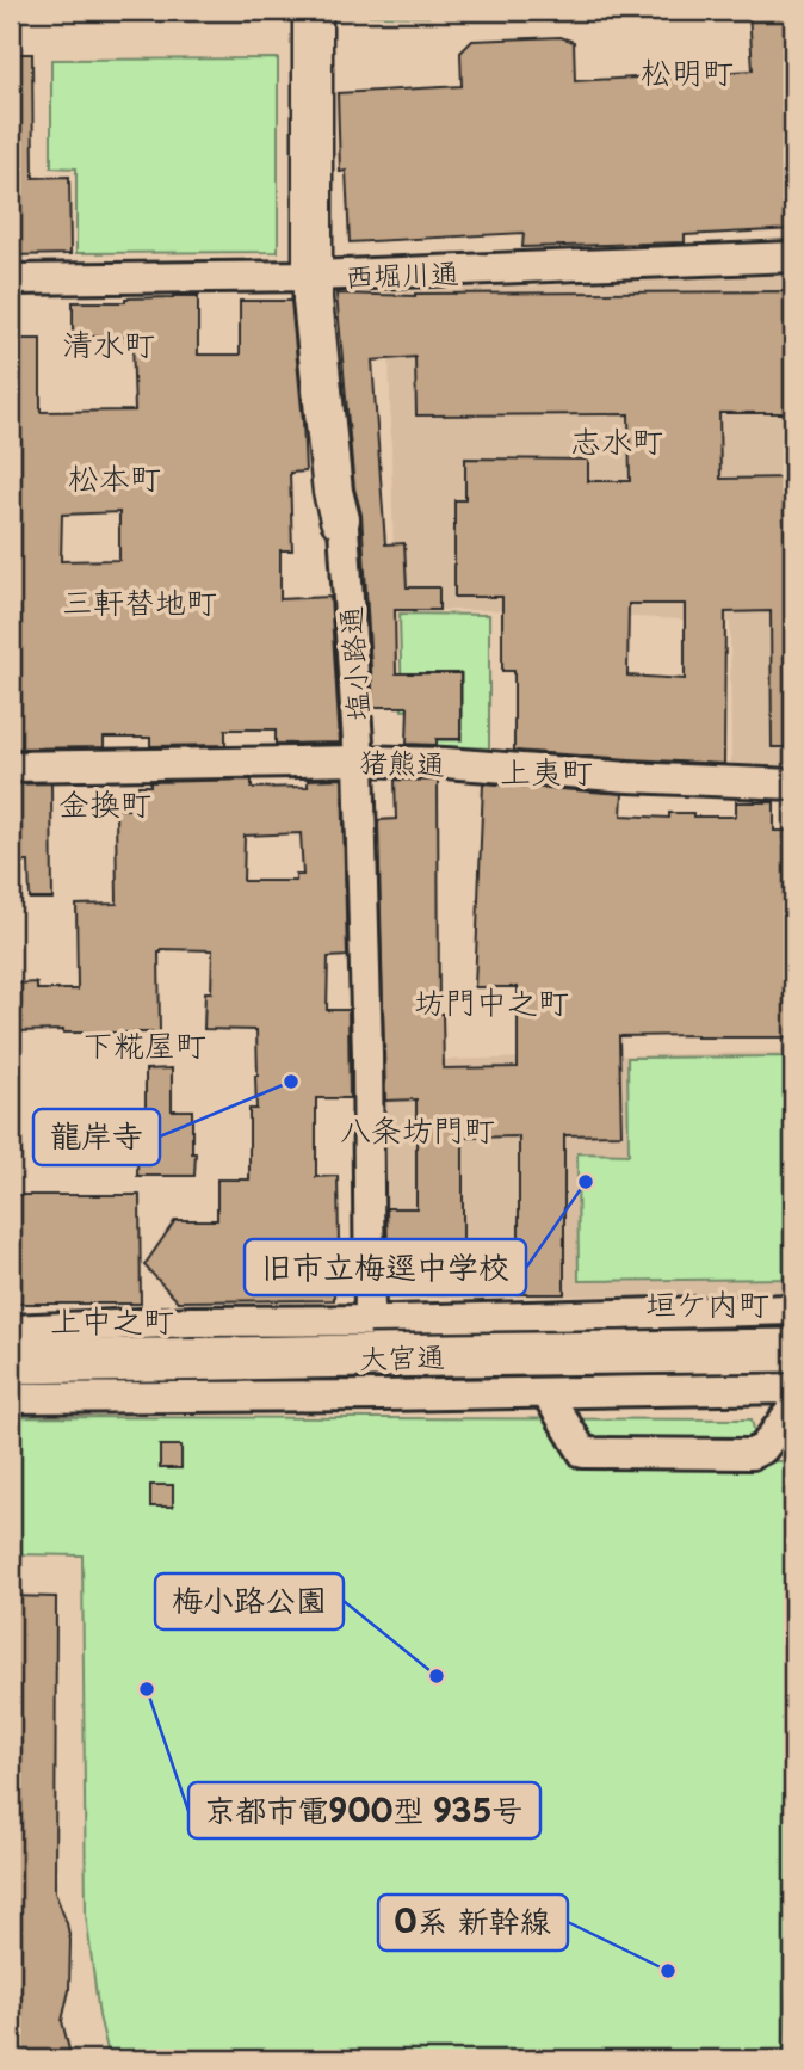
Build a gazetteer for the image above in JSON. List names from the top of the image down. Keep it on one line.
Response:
{"streets":{"main road":["大宮通"],"street":["西堀川通","塩小路通","猪熊通"]},"crossings":[["西堀川通","塩小路通"],["塩小路通","猪熊通"],["塩小路通","大宮通"]],"districts":["松明町","清水町","志水町","松本町","三軒替地町","上夷町","金換町","坊門中之町","下糀屋町","八条坊門町","垣ケ内町","上中之町"],"places":["龍岸寺","旧市立梅逕中学校","梅小路公園","京都市電900型 935号","0系 新幹線"]}
